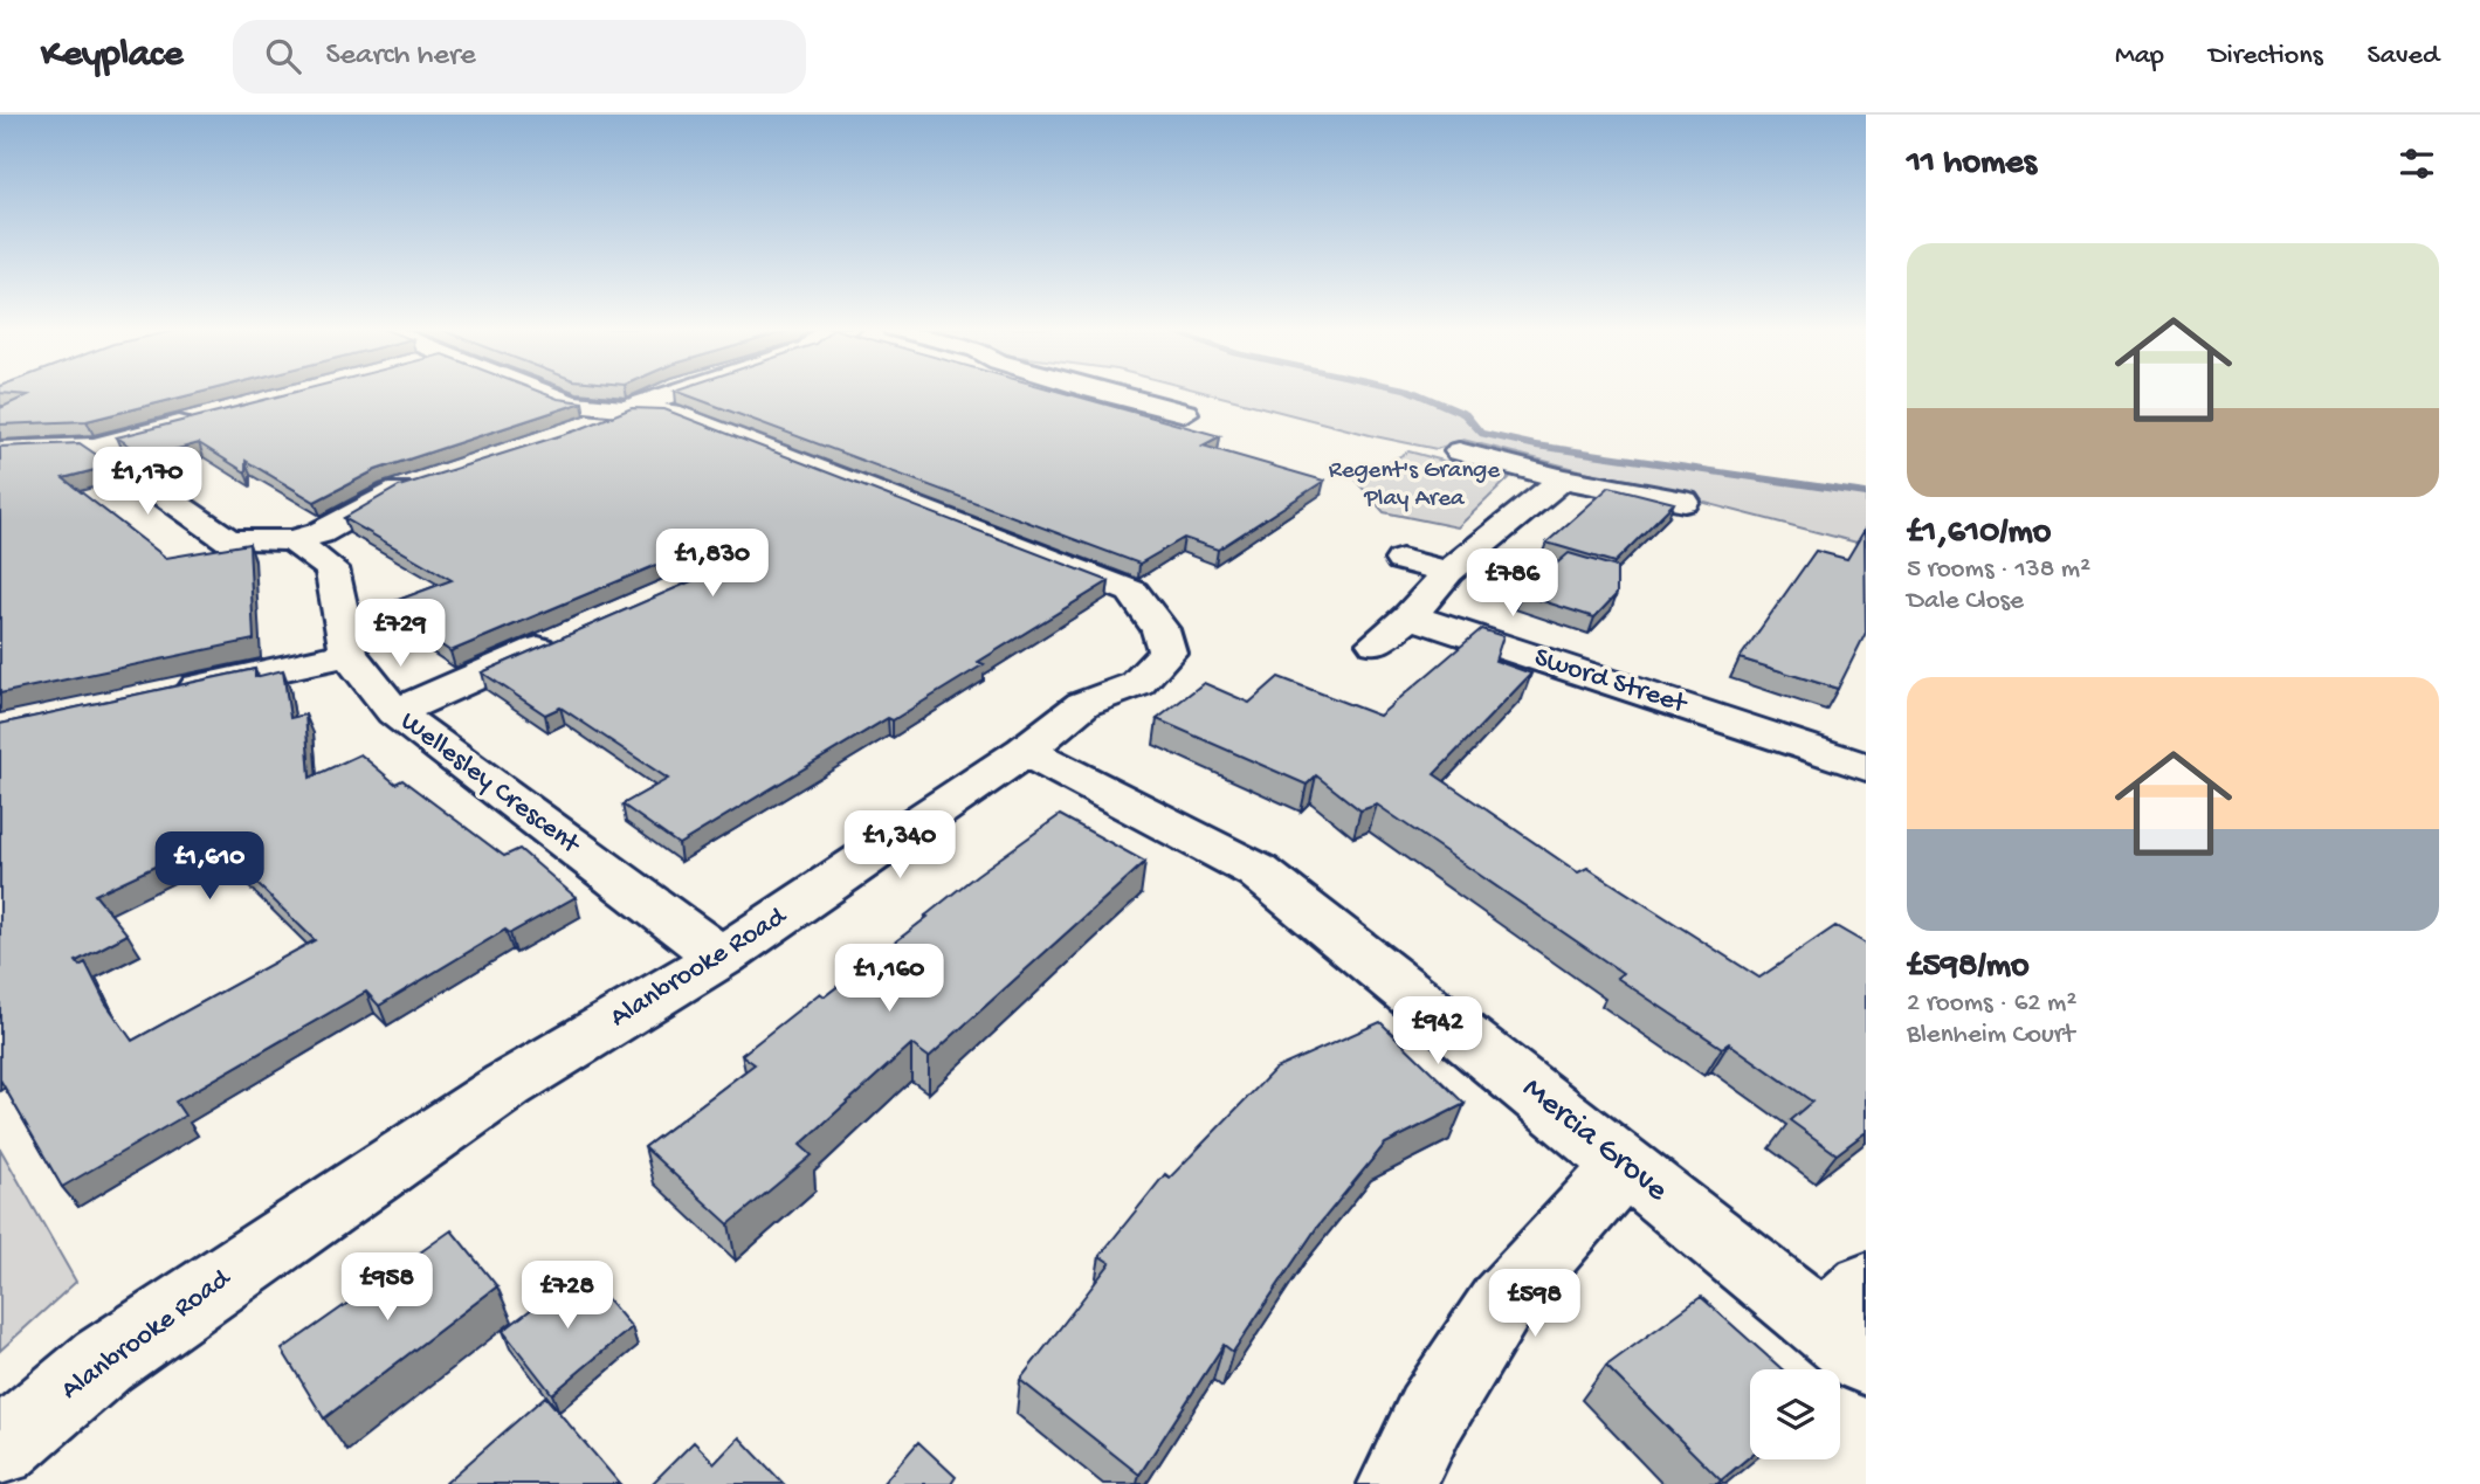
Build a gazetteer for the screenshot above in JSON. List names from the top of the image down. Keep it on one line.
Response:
{"streets":{"street":["Sword Street","Wellesley Crescent","Alanbrooke Road","Mercia Grove"]},"crossings":[["Wellesley Crescent","Alanbrooke Road"],["Alanbrooke Road","Mercia Grove"]],"parks":["Regent's Grange Play Area"],"page":{"header":"Keyplace","search":"Search here","nav":["Map","Directions","Saved"],"heading":"11 homes","list":[{"name":"£1,610/mo","note":"5 rooms · 138 m² · Dale Close"},{"name":"£598/mo","note":"2 rooms · 62 m² · Blenheim Court"}],"price":["£1,170","£1,830","£786","£729","£1,340","£1,610","£1,160","£942","£958","£728","£598"]}}
